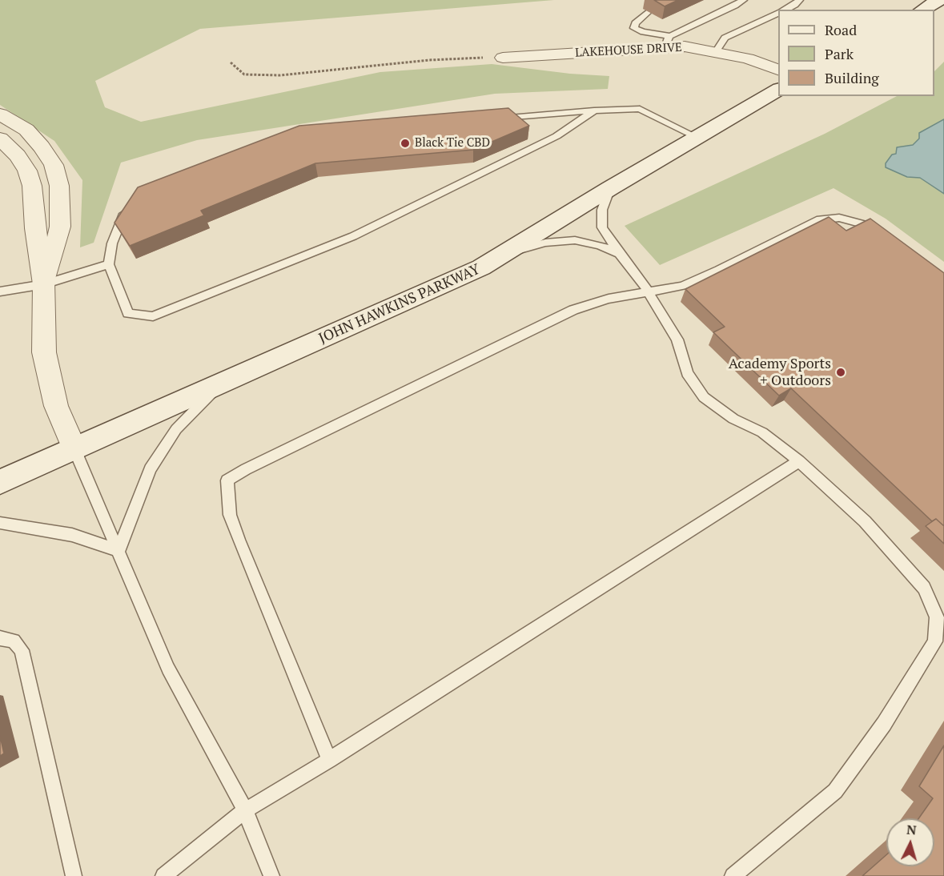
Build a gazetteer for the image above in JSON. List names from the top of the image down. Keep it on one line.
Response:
{"streets":{"main road":["JOHN HAWKINS PARKWAY"],"street":["LAKEHOUSE DRIVE"]},"places":["Black Tie CBD","Academy Sports + Outdoors"],"legend":["Road","Park","Building"],"north":"top"}
